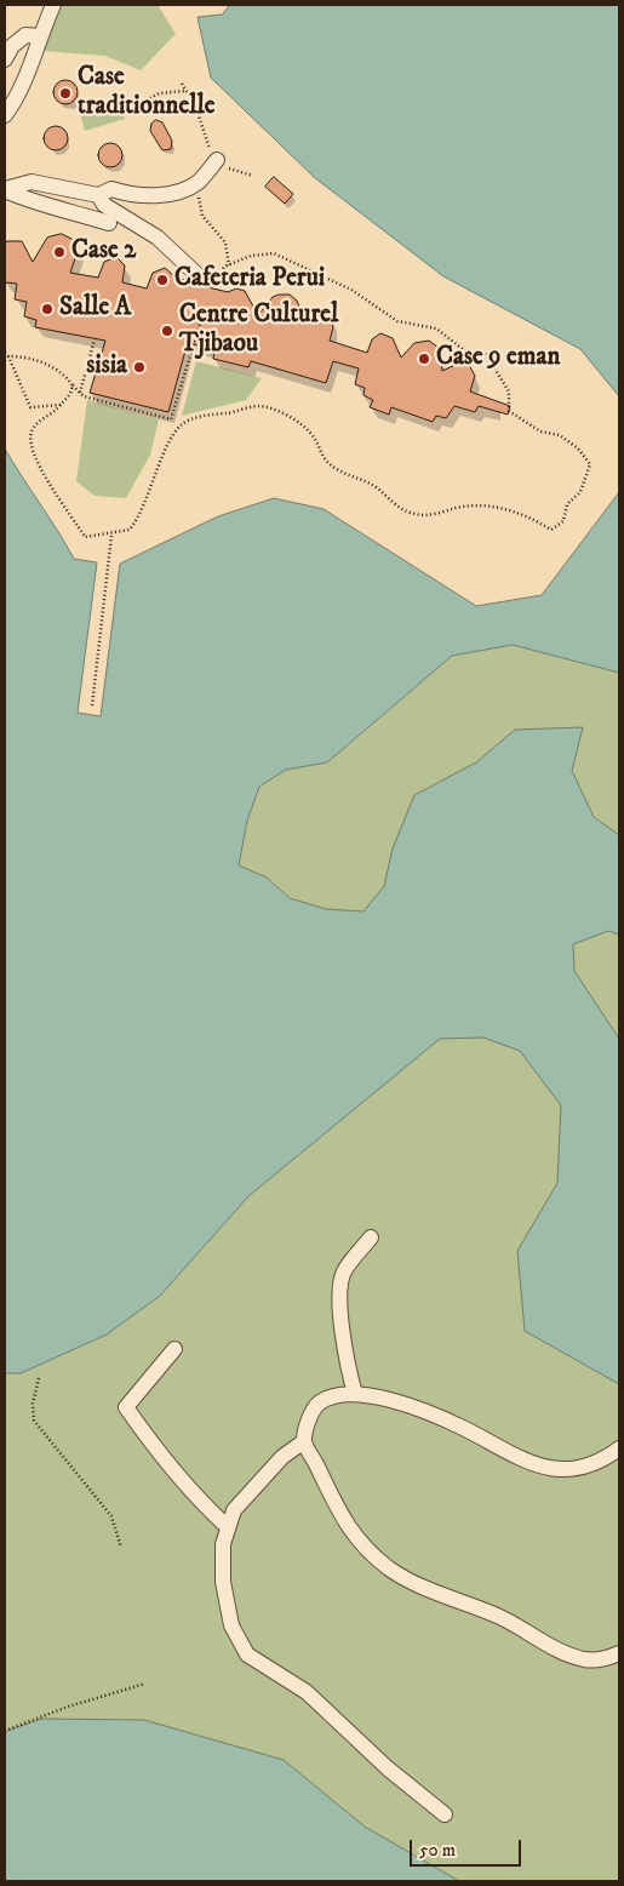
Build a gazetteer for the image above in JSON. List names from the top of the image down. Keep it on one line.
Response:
{"places":["Case traditionnelle","Case 2","Cafeteria Perui","Salle A","Centre Culturel Tjibaou","Case 9 eman","sisia"],"scale_bar":"50 m"}
